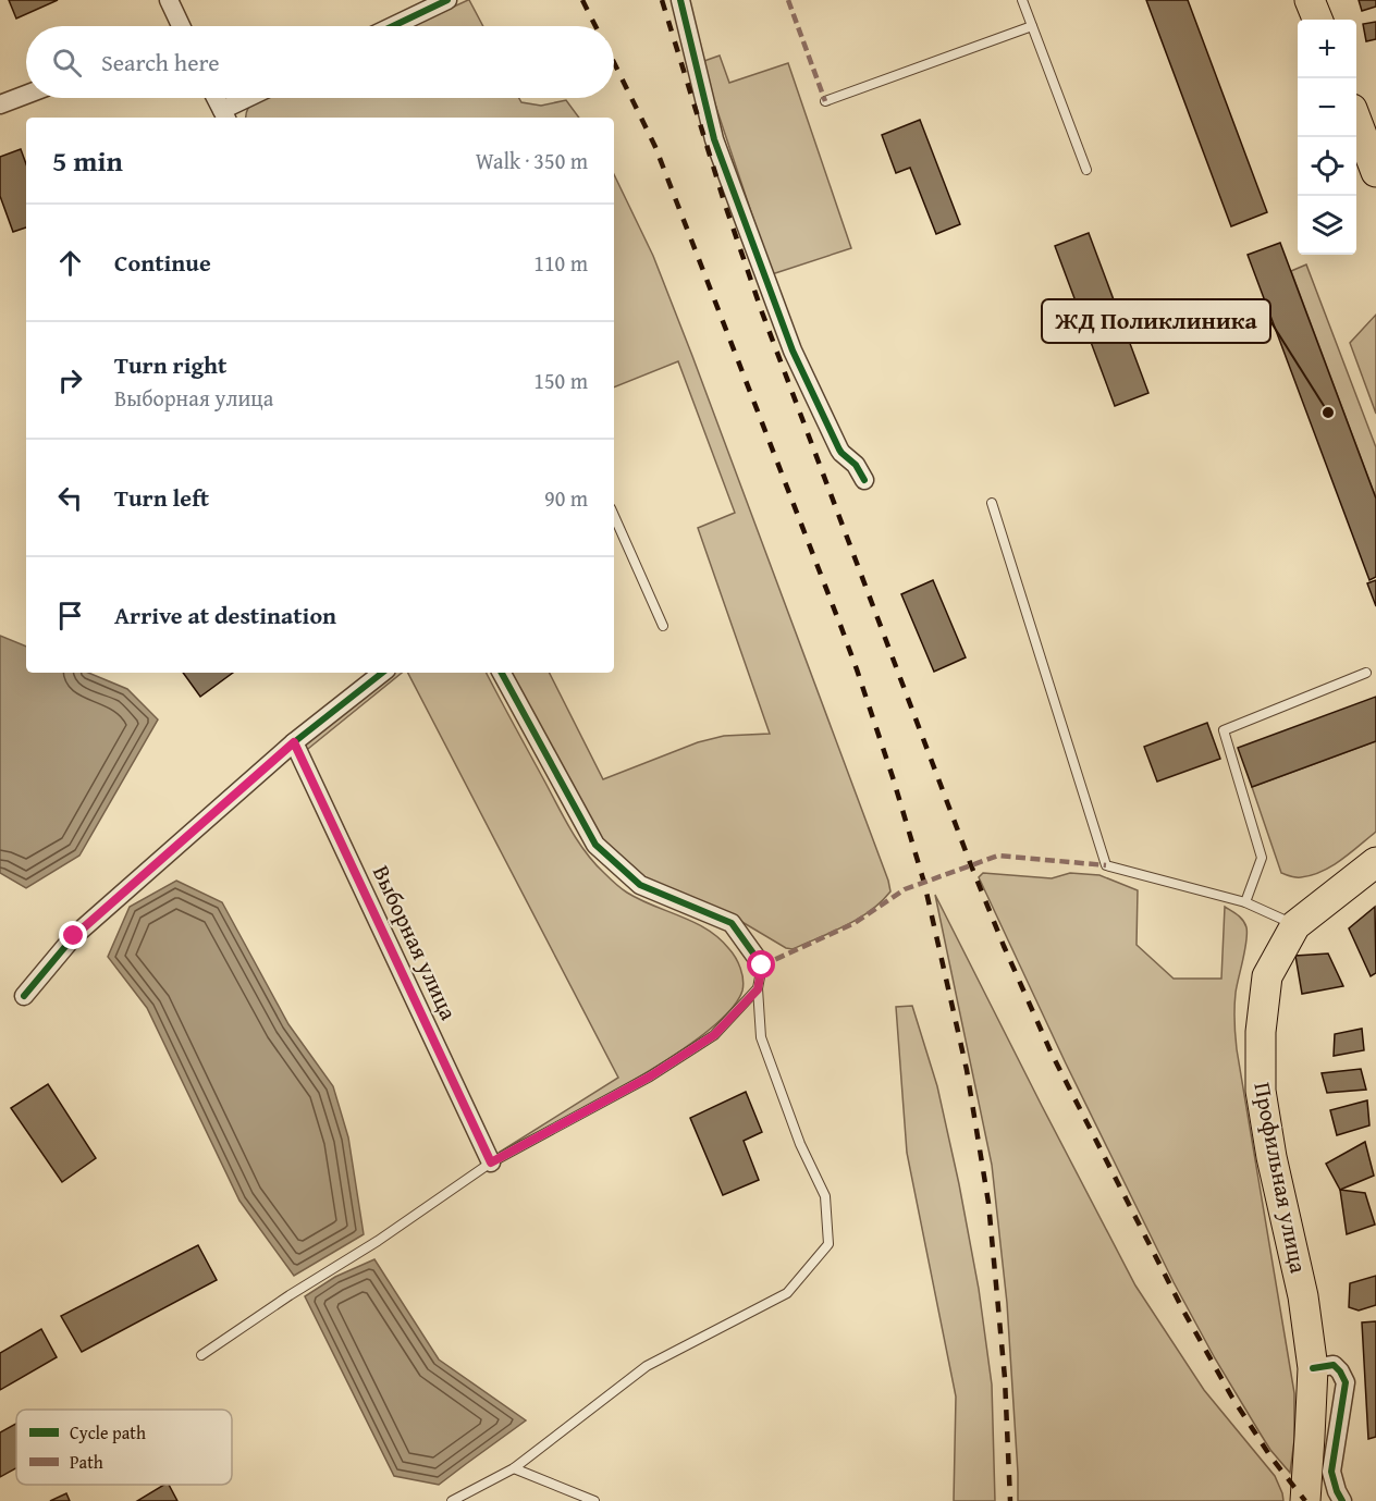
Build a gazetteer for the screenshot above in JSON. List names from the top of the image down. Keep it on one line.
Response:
{"streets":{"main road":["Профильная улица"],"street":["Выборная улица"]},"places":["ЖД Поликлиника"],"legend":["Cycle path","Path"],"page":{"map_buttons":["+","−"],"search":"Search here","heading":["5 min","Walk · 350 m"],"list":[["Continue","110 m"],["Turn right","Выборная улица","150 m"],["Turn left","90 m"],"Arrive at destination"]}}
